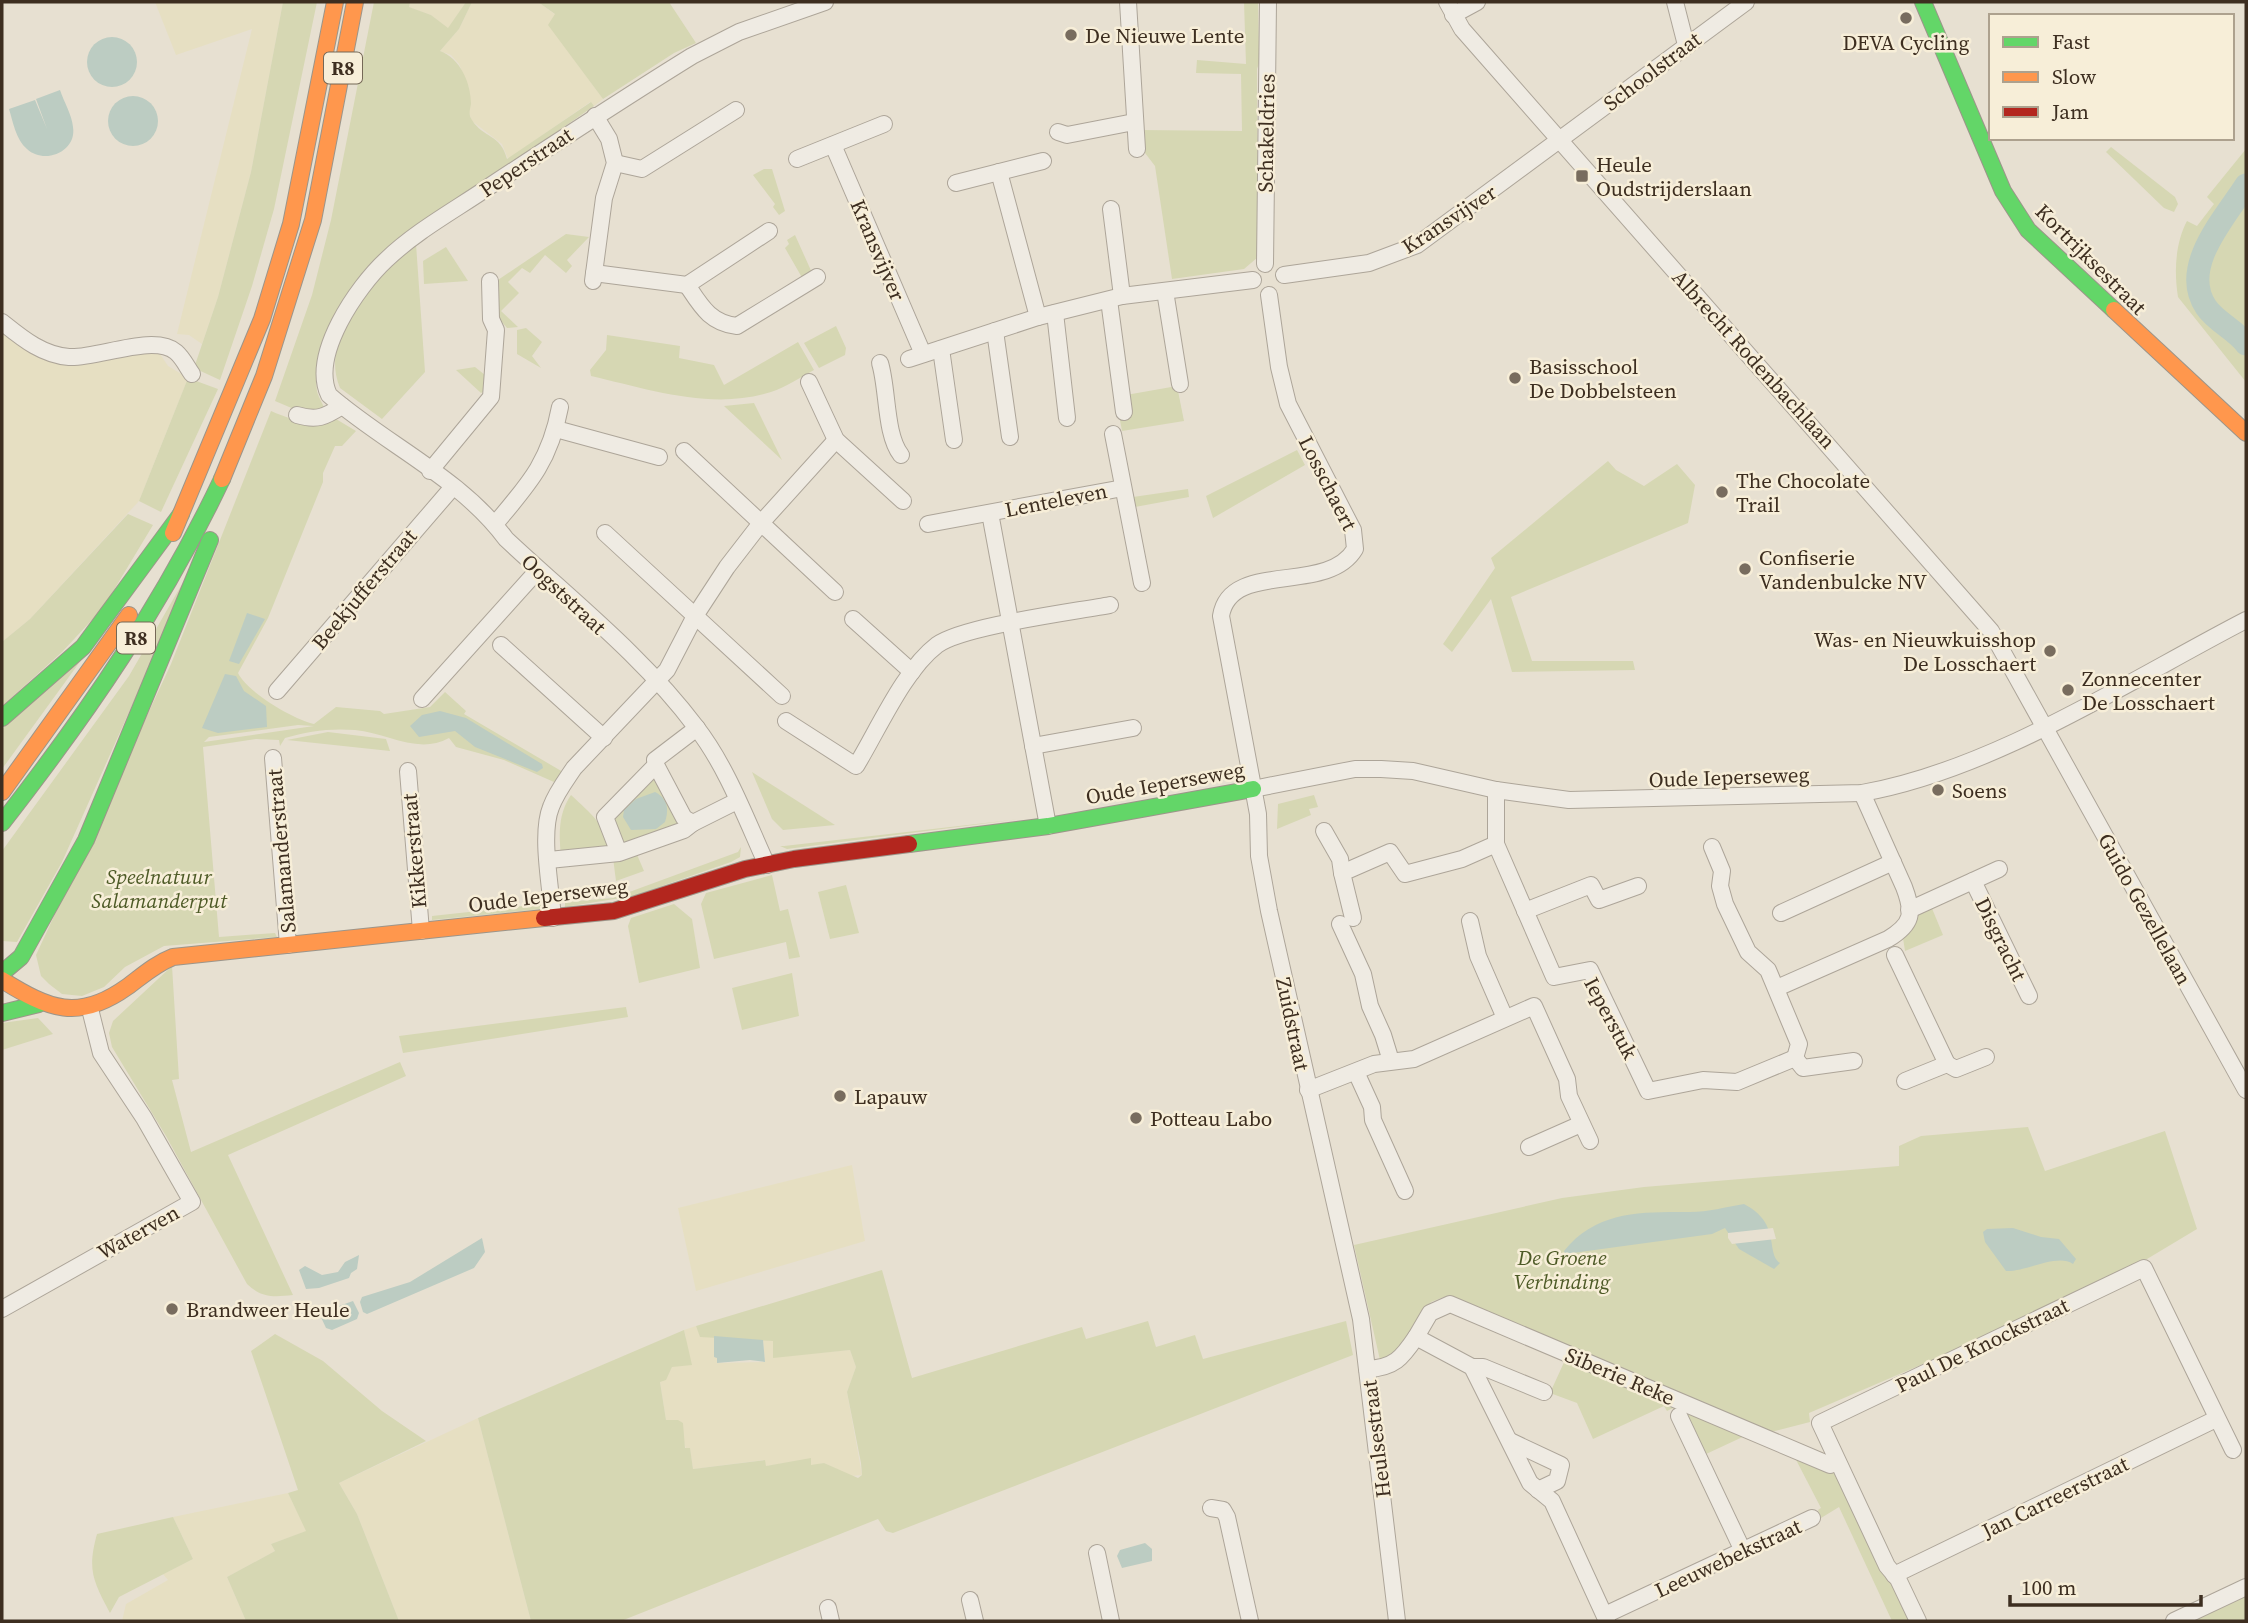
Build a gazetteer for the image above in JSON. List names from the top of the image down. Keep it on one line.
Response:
{"streets":{"main road":["R8","Kortrijksestraat","Oude Ieperseweg"],"street":["Schoolstraat","Schakeldries","Peperstraat","Kransvijver","Albrecht Rodenbachlaan","Losschaert","Lenteleven","Beekjufferstraat","Oogststraat","Salamanderstraat","Kikkerstraat","Guido Gezellelaan","Disgracht","Ieperstuk","Zuidstraat","Waterven","Paul De Knockstraat","Siberie Reke","Heulsestraat","Jan Carreerstraat","Leeuwebekstraat"]},"crossings":[["Schoolstraat","Kransvijver"],["Schoolstraat","Albrecht Rodenbachlaan"],["Schakeldries","Kransvijver"],["Schakeldries","Losschaert"],["Peperstraat","Oogststraat"],["Kransvijver","Albrecht Rodenbachlaan"],["Kransvijver","Losschaert"],["Albrecht Rodenbachlaan","Oude Ieperseweg"],["Albrecht Rodenbachlaan","Guido Gezellelaan"],["Losschaert","Oude Ieperseweg"],["Losschaert","Zuidstraat"],["Lenteleven","Oude Ieperseweg"],["Beekjufferstraat","Oogststraat"],["Oogststraat","Oude Ieperseweg"],["Oude Ieperseweg","Salamanderstraat"],["Oude Ieperseweg","Kikkerstraat"],["Oude Ieperseweg","Guido Gezellelaan"],["Oude Ieperseweg","Ieperstuk"],["Oude Ieperseweg","Zuidstraat"],["Oude Ieperseweg","Waterven"],["Zuidstraat","Heulsestraat"],["Paul De Knockstraat","Siberie Reke"],["Paul De Knockstraat","Jan Carreerstraat"]],"parks":["Speelnatuur Salamanderput","De Groene Verbinding"],"places":{"other":["DEVA Cycling","De Nieuwe Lente","Basisschool De Dobbelsteen","The Chocolate Trail","Confiserie Vandenbulcke NV","Was- en Nieuwkuisshop De Losschaert","Zonnecenter De Losschaert","Soens","Lapauw","Potteau Labo","Brandweer Heule"],"transit":["Heule Oudstrijderslaan"]},"legend":["Fast","Slow","Jam"],"scale_bar":"100 m"}
